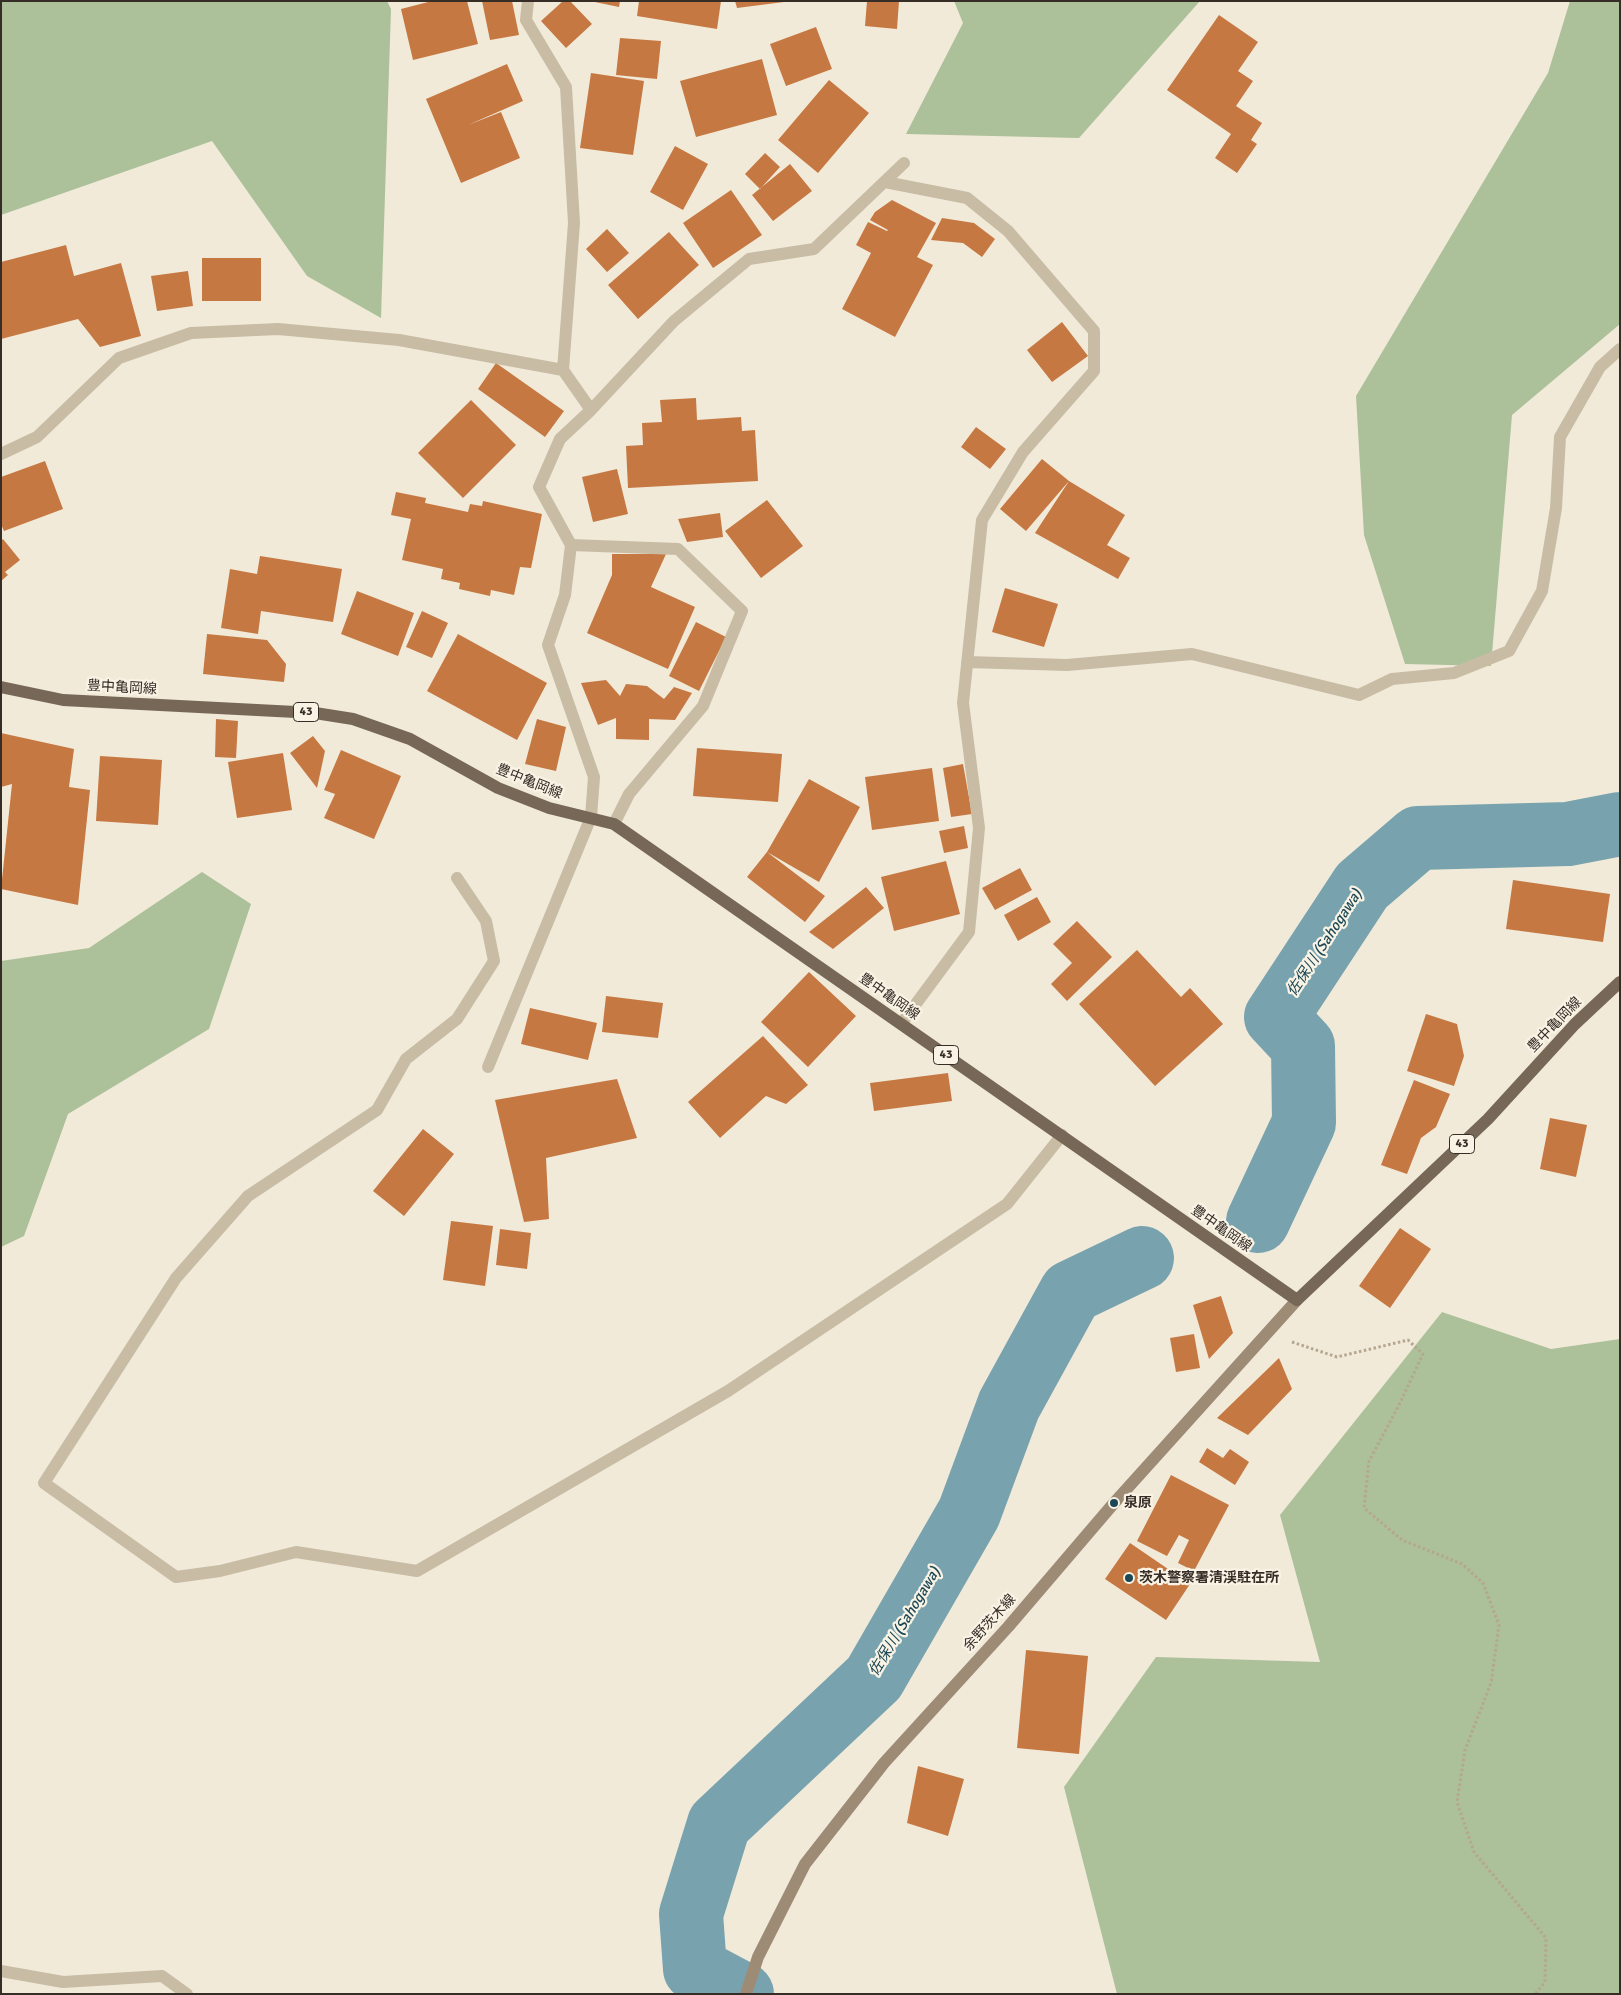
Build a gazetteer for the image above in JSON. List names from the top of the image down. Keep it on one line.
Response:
{"streets":{"main road":["豊中亀岡線","43","余野茨木線"]},"crossings":[["豊中亀岡線","余野茨木線"]],"water":["佐保川 (Sahogawa)"],"places":["泉原","茨木警察署清渓駐在所"]}
